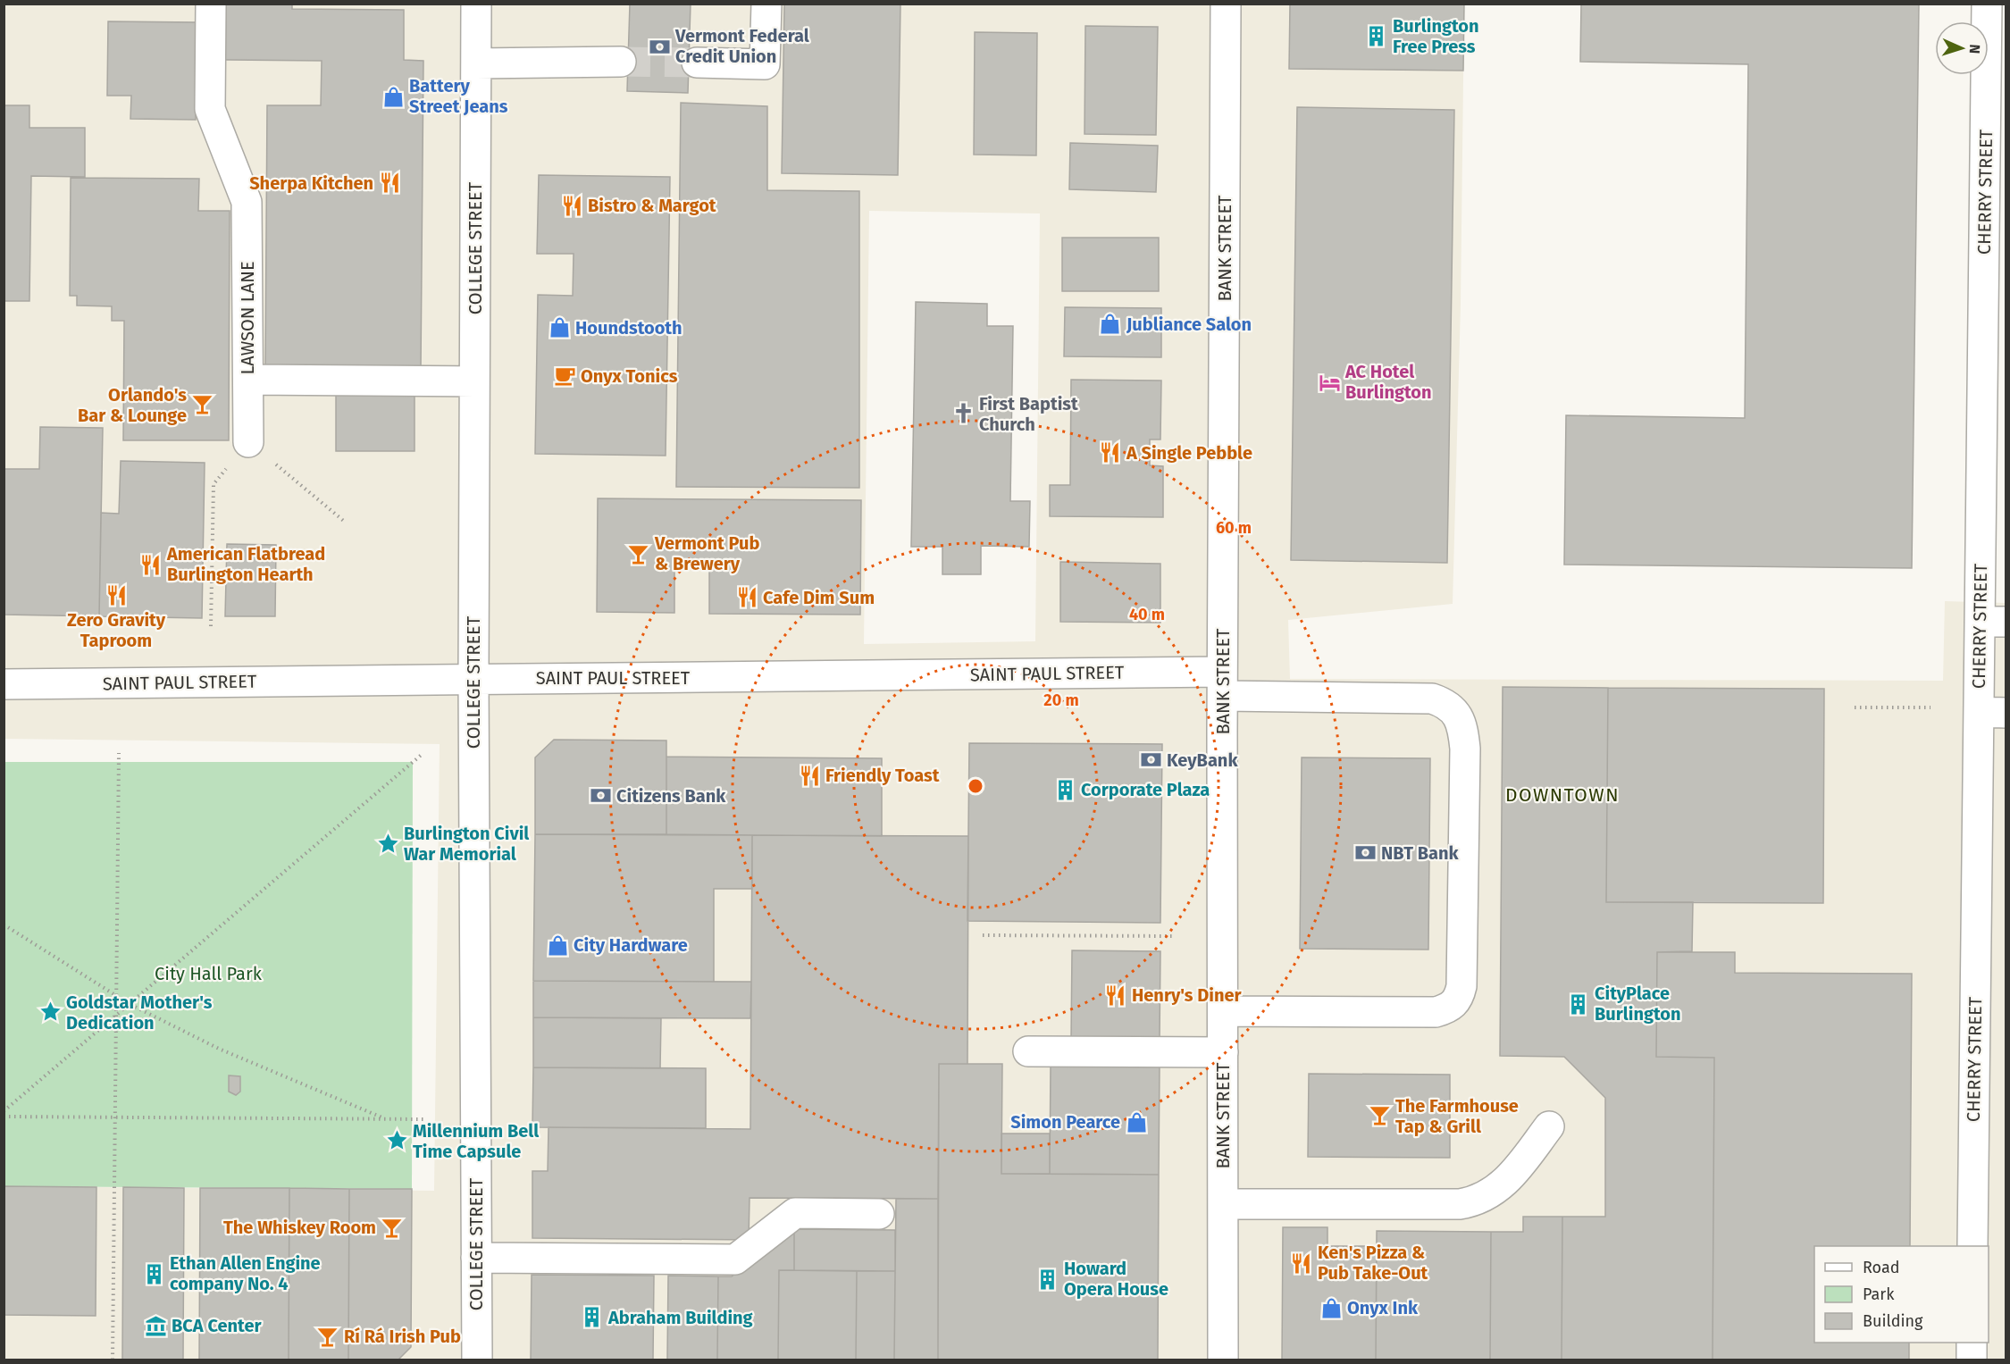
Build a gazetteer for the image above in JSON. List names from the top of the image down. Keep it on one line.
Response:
{"streets":{"street":["CHERRY STREET","COLLEGE STREET","BANK STREET","LAWSON LANE","SAINT PAUL STREET"]},"crossings":[["COLLEGE STREET","SAINT PAUL STREET"],["BANK STREET","SAINT PAUL STREET"]],"districts":["DOWNTOWN"],"parks":["City Hall Park"],"places":{"building":["Burlington Free Press","Corporate Plaza","CityPlace Burlington","Ethan Allen Engine company No. 4","Howard Opera House","Abraham Building"],"bank":["Vermont Federal Credit Union","KeyBank","Citizens Bank","NBT Bank"],"shop":["Battery Street Jeans","Jubliance Salon","Houndstooth","City Hardware","Simon Pearce","Onyx Ink"],"restaurant":["Sherpa Kitchen","Bistro & Margot","A Single Pebble","American Flatbread Burlington Hearth","Zero Gravity Taproom","Cafe Dim Sum","Friendly Toast","Henry's Diner","Ken's Pizza & Pub Take-Out"],"cafe":["Onyx Tonics"],"hotel":["AC Hotel Burlington"],"bar":["Orlando's Bar & Lounge","Vermont Pub & Brewery","The Farmhouse Tap & Grill","The Whiskey Room","Rí Rá Irish Pub"],"church":["First Baptist Church"],"place":["Burlington Civil War Memorial","Goldstar Mother's Dedication","Millennium Bell Time Capsule"],"museum":["BCA Center"]},"legend":["Road","Park","Building"],"north":"right","rings":["60 m","40 m","20 m"]}
